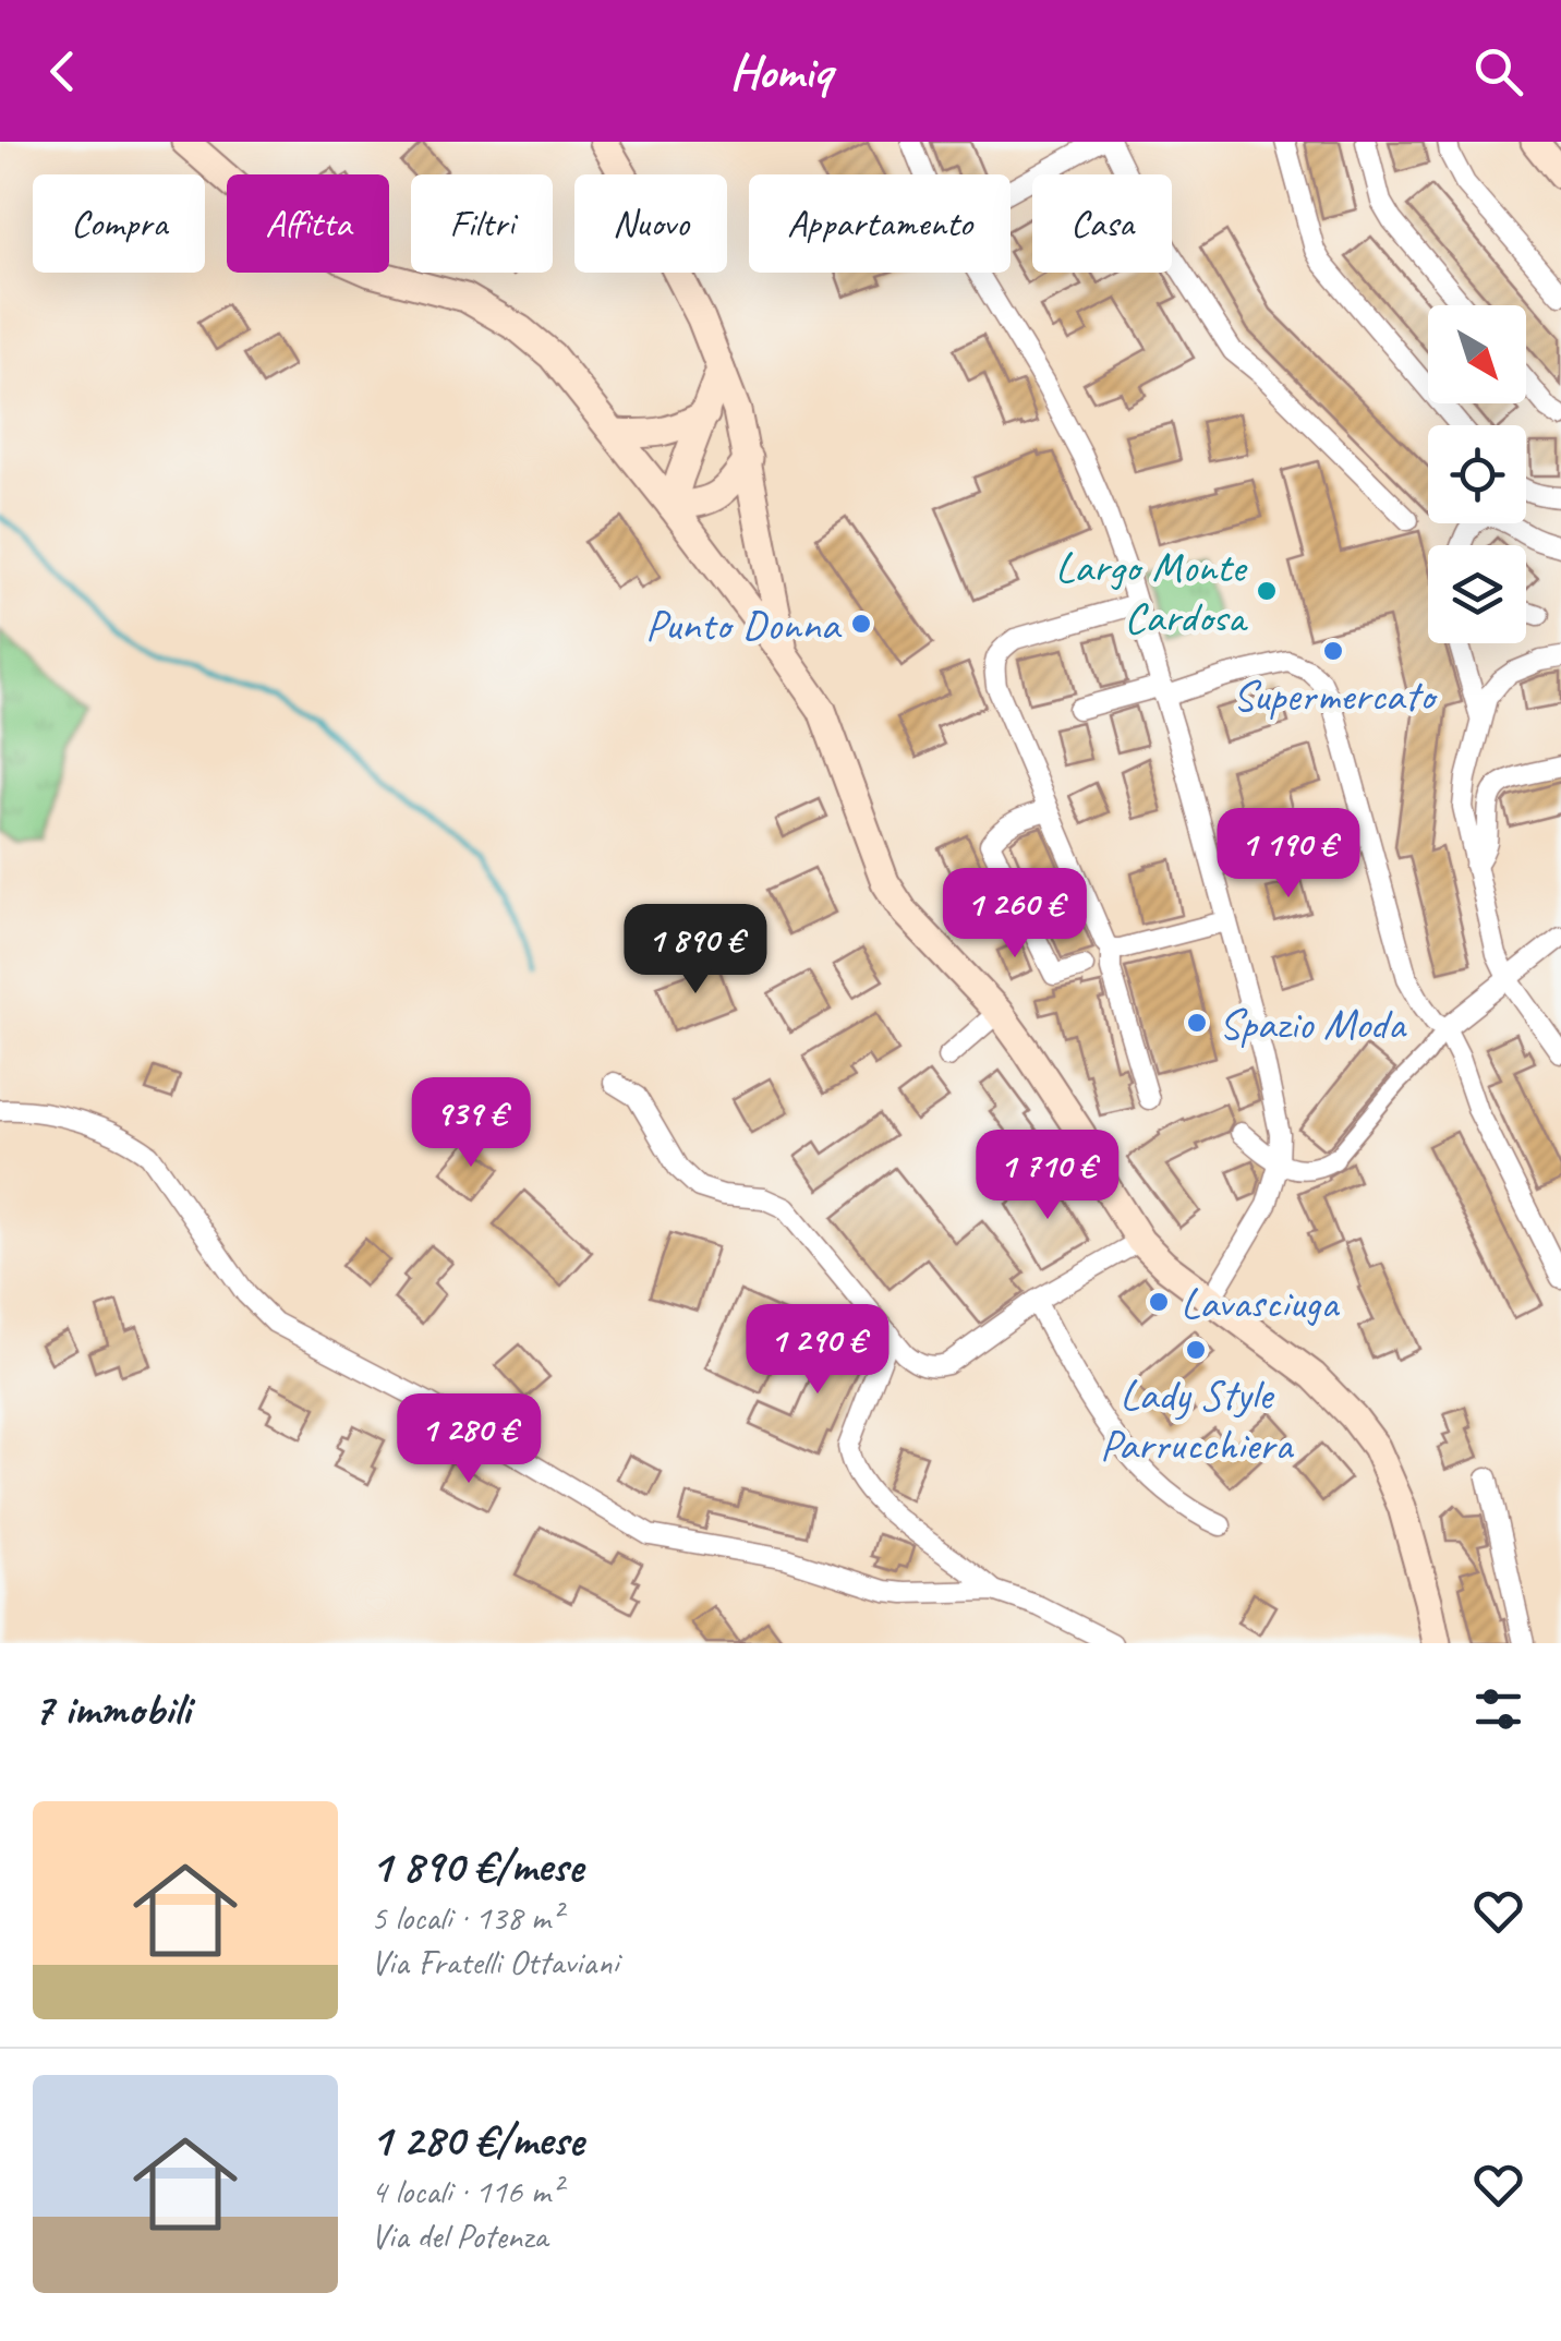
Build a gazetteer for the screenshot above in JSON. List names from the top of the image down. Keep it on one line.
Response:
{"places":["Largo Monte Cardosa","Punto Donna","Supermercato","Spazio Moda","Lavasciuga","Lady Style Parrucchiera"],"north":"bottom right","page":{"header":"Homiq","chip":["Compra","Affitta","Filtri","Nuovo","Appartamento","Casa"],"price":["1 190 €","1 260 €","1 890 €","939 €","1 710 €","1 290 €","1 280 €"],"heading":"7 immobili","list":[{"name":"1 890 €/mese","note":"5 locali · 138 m² · Via Fratelli Ottaviani"},{"name":"1 280 €/mese","note":"4 locali · 116 m² · Via del Potenza"}]}}
